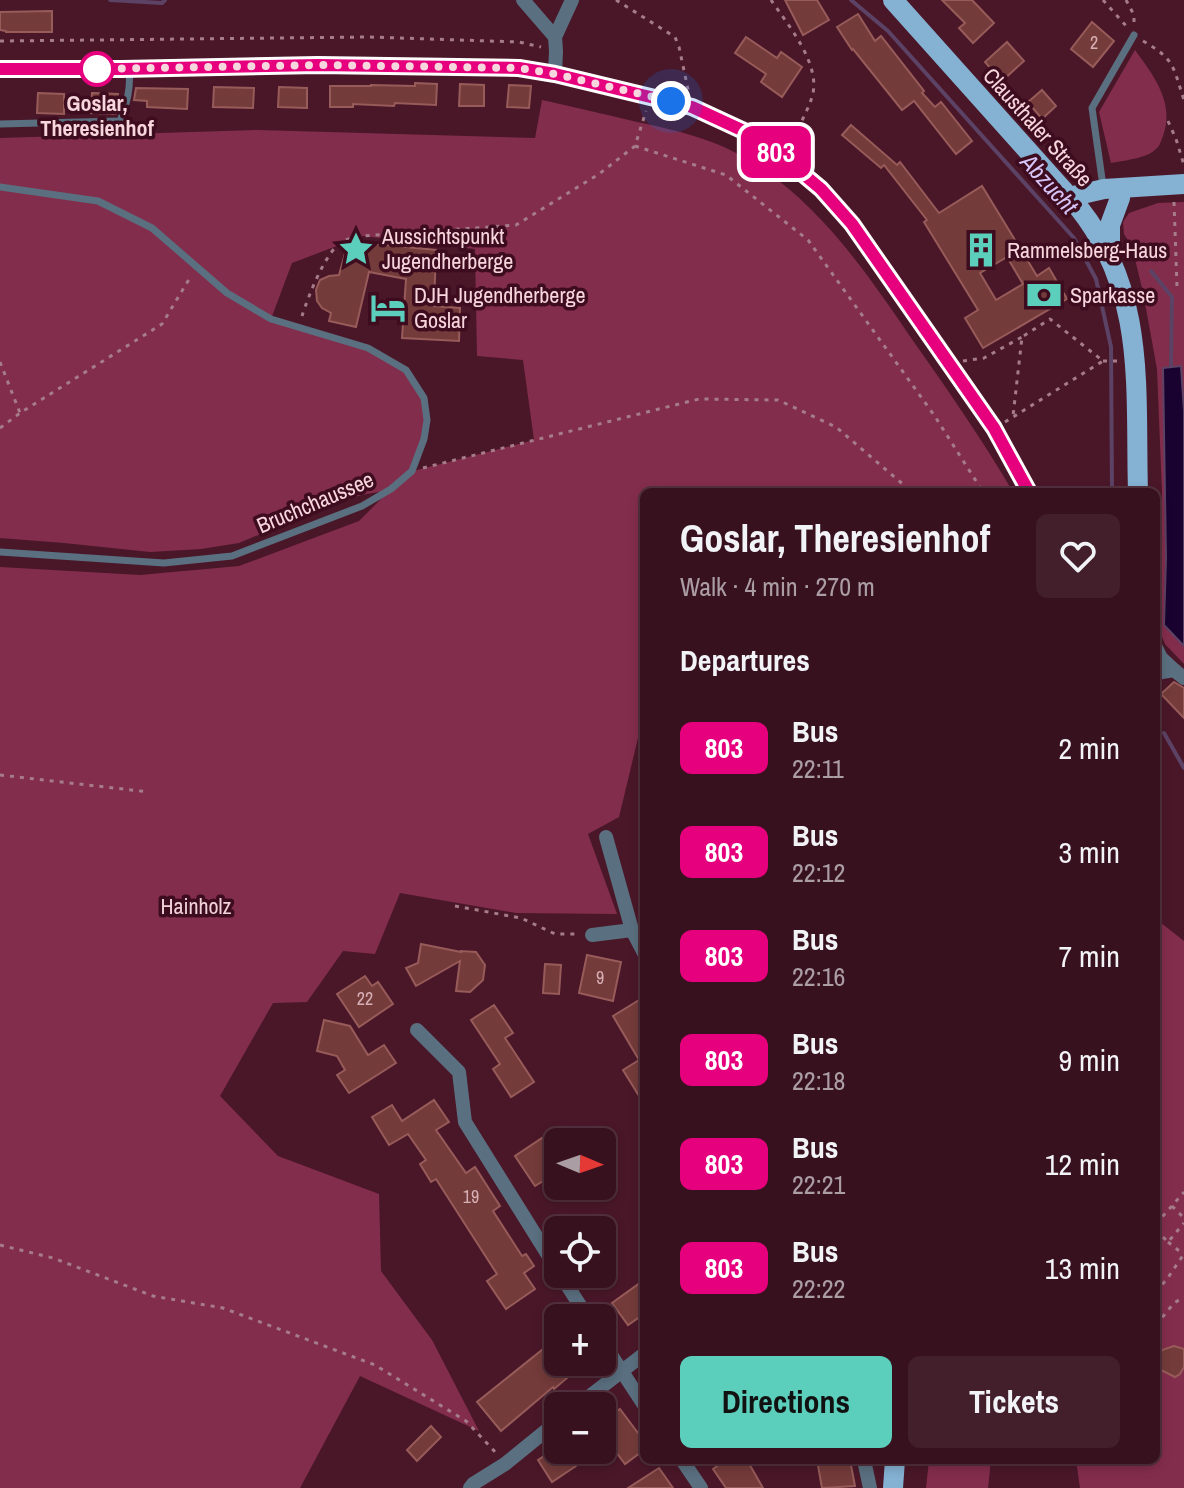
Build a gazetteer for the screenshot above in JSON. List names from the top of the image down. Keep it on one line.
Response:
{"streets":{"main road":["Clausthaler Straße"],"lane":["Bruchchaussee"]},"water":["Abzucht"],"parks":["Hainholz"],"places":{"other":["Goslar, Theresienhof"],"place":["Aussichtspunkt Jugendherberge"],"building":["Rammelsberg-Haus"],"bank":["Sparkasse"],"hotel":["DJH Jugendherberge Goslar"]},"lines":["bus line 803"],"house_numbers":["2","9","22","19"],"north":"right","page":{"on_map":"803","heading":[["Goslar, Theresienhof","Walk · 4 min · 270 m"],"Departures"],"list":[{"mark":"803","name":"Bus","note":"22:11","value":"2 min"},{"mark":"803","name":"Bus","note":"22:12","value":"3 min"},{"mark":"803","name":"Bus","note":"22:16","value":"7 min"},{"mark":"803","name":"Bus","note":"22:18","value":"9 min"},{"mark":"803","name":"Bus","note":"22:21","value":"12 min"},{"mark":"803","name":"Bus","note":"22:22","value":"13 min"}],"map_buttons":["+","−"],"buttons":["Directions","Tickets"]}}
